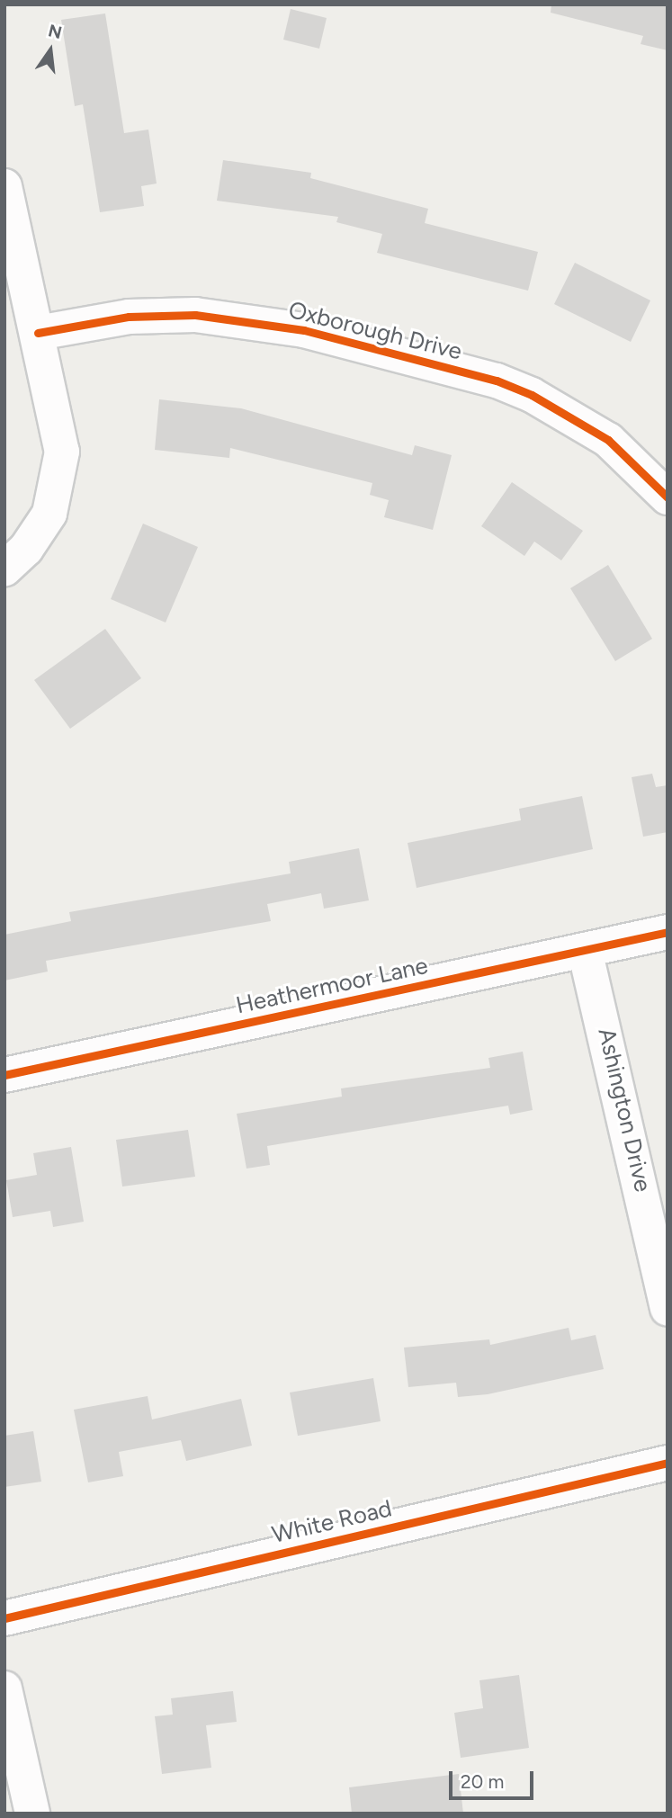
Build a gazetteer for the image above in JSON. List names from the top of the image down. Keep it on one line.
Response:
{"streets":{"street":["Oxborough Drive","Heathermoor Lane","Ashington Drive","White Road"]},"crossings":[["Heathermoor Lane","Ashington Drive"]],"scale_bar":"20 m","north":"top"}
